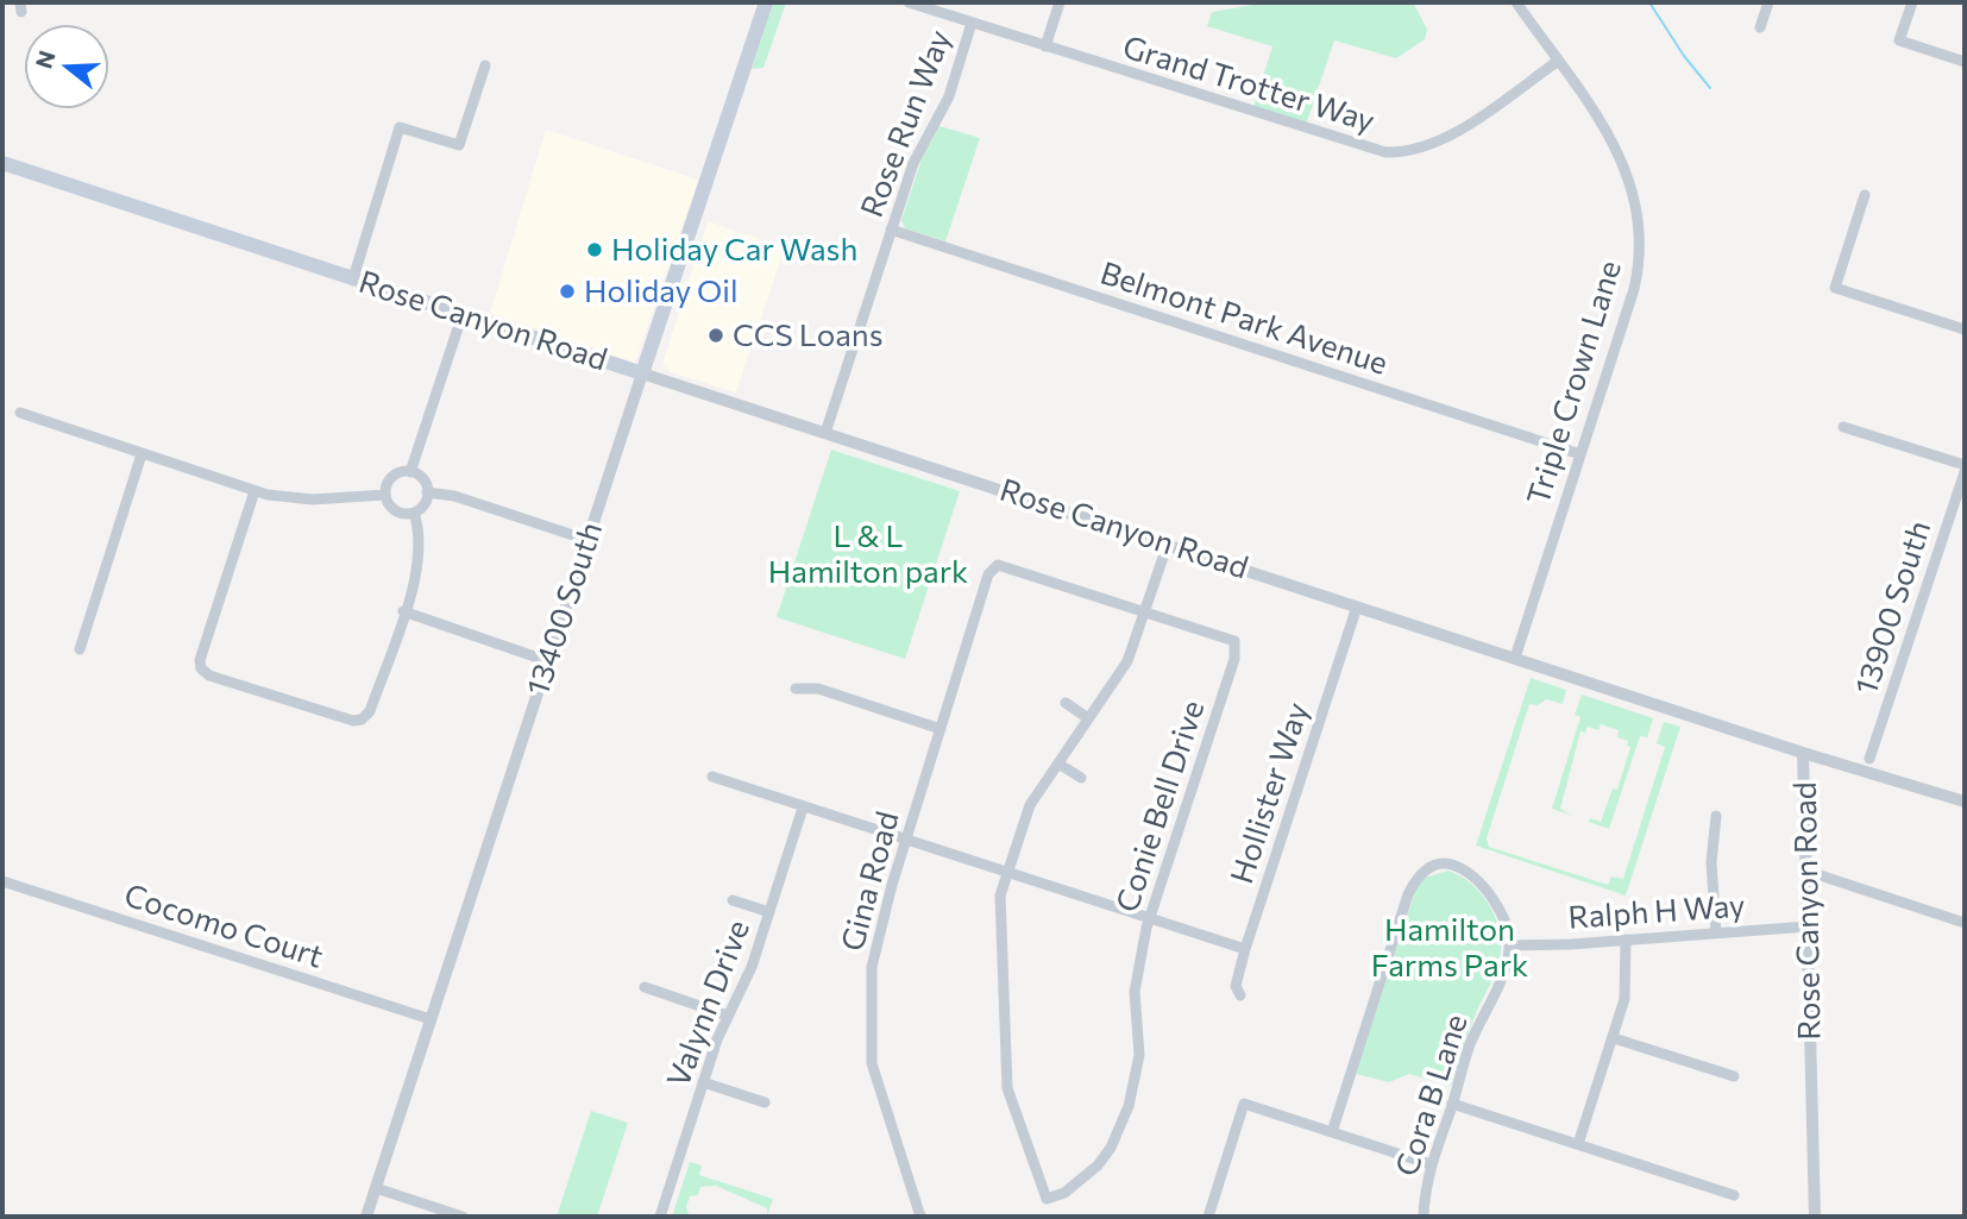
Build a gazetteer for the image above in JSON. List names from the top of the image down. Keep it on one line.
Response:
{"streets":{"main road":["Rose Canyon Road","13400 South"],"street":["Grand Trotter Way","Rose Run Way","Belmont Park Avenue","Triple Crown Lane","13900 South","Hollister Way","Conie Bell Drive","Gina Road","Ralph H Way","Cocomo Court","Valynn Drive","Cora B Lane"]},"crossings":[["Grand Trotter Way","Rose Run Way"],["Grand Trotter Way","Triple Crown Lane"],["Rose Run Way","Belmont Park Avenue"],["Rose Run Way","Rose Canyon Road"],["Belmont Park Avenue","Triple Crown Lane"],["Rose Canyon Road","Triple Crown Lane"],["Rose Canyon Road","13400 South"],["Rose Canyon Road","Hollister Way"],["Rose Canyon Road","Ralph H Way"],["13400 South","Cocomo Court"],["Conie Bell Drive","Gina Road"],["Ralph H Way","Cora B Lane"]],"parks":["L & L Hamilton park","Hamilton Farms Park"],"places":["Holiday Car Wash","Holiday Oil","CCS Loans"],"north":"left"}
